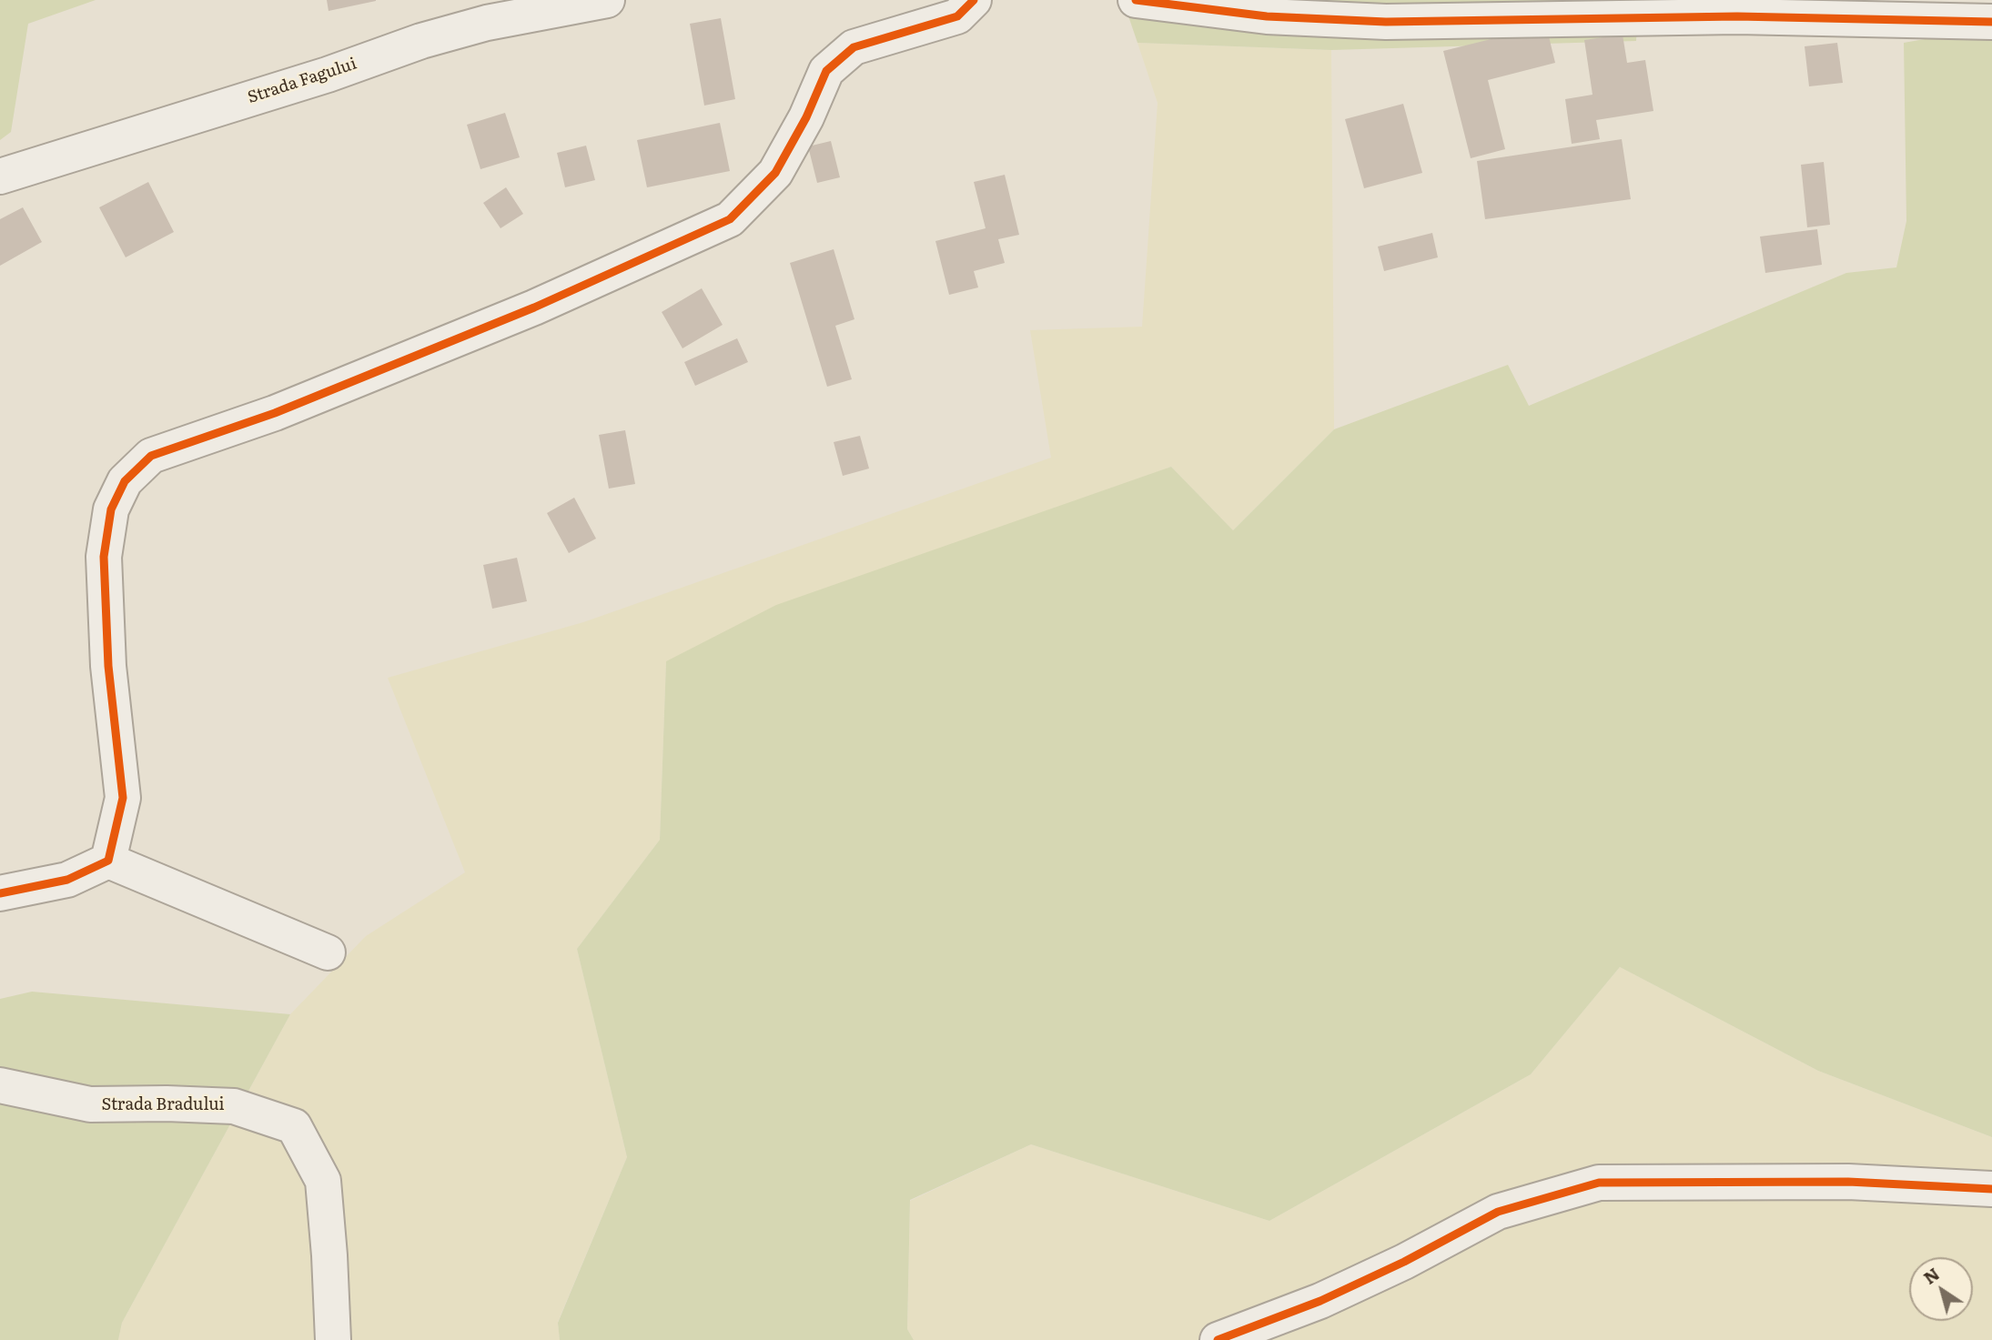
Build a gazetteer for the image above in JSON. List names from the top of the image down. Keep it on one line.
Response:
{"streets":{"street":["Strada Fagului","Strada Bradului"]},"north":"top left"}
